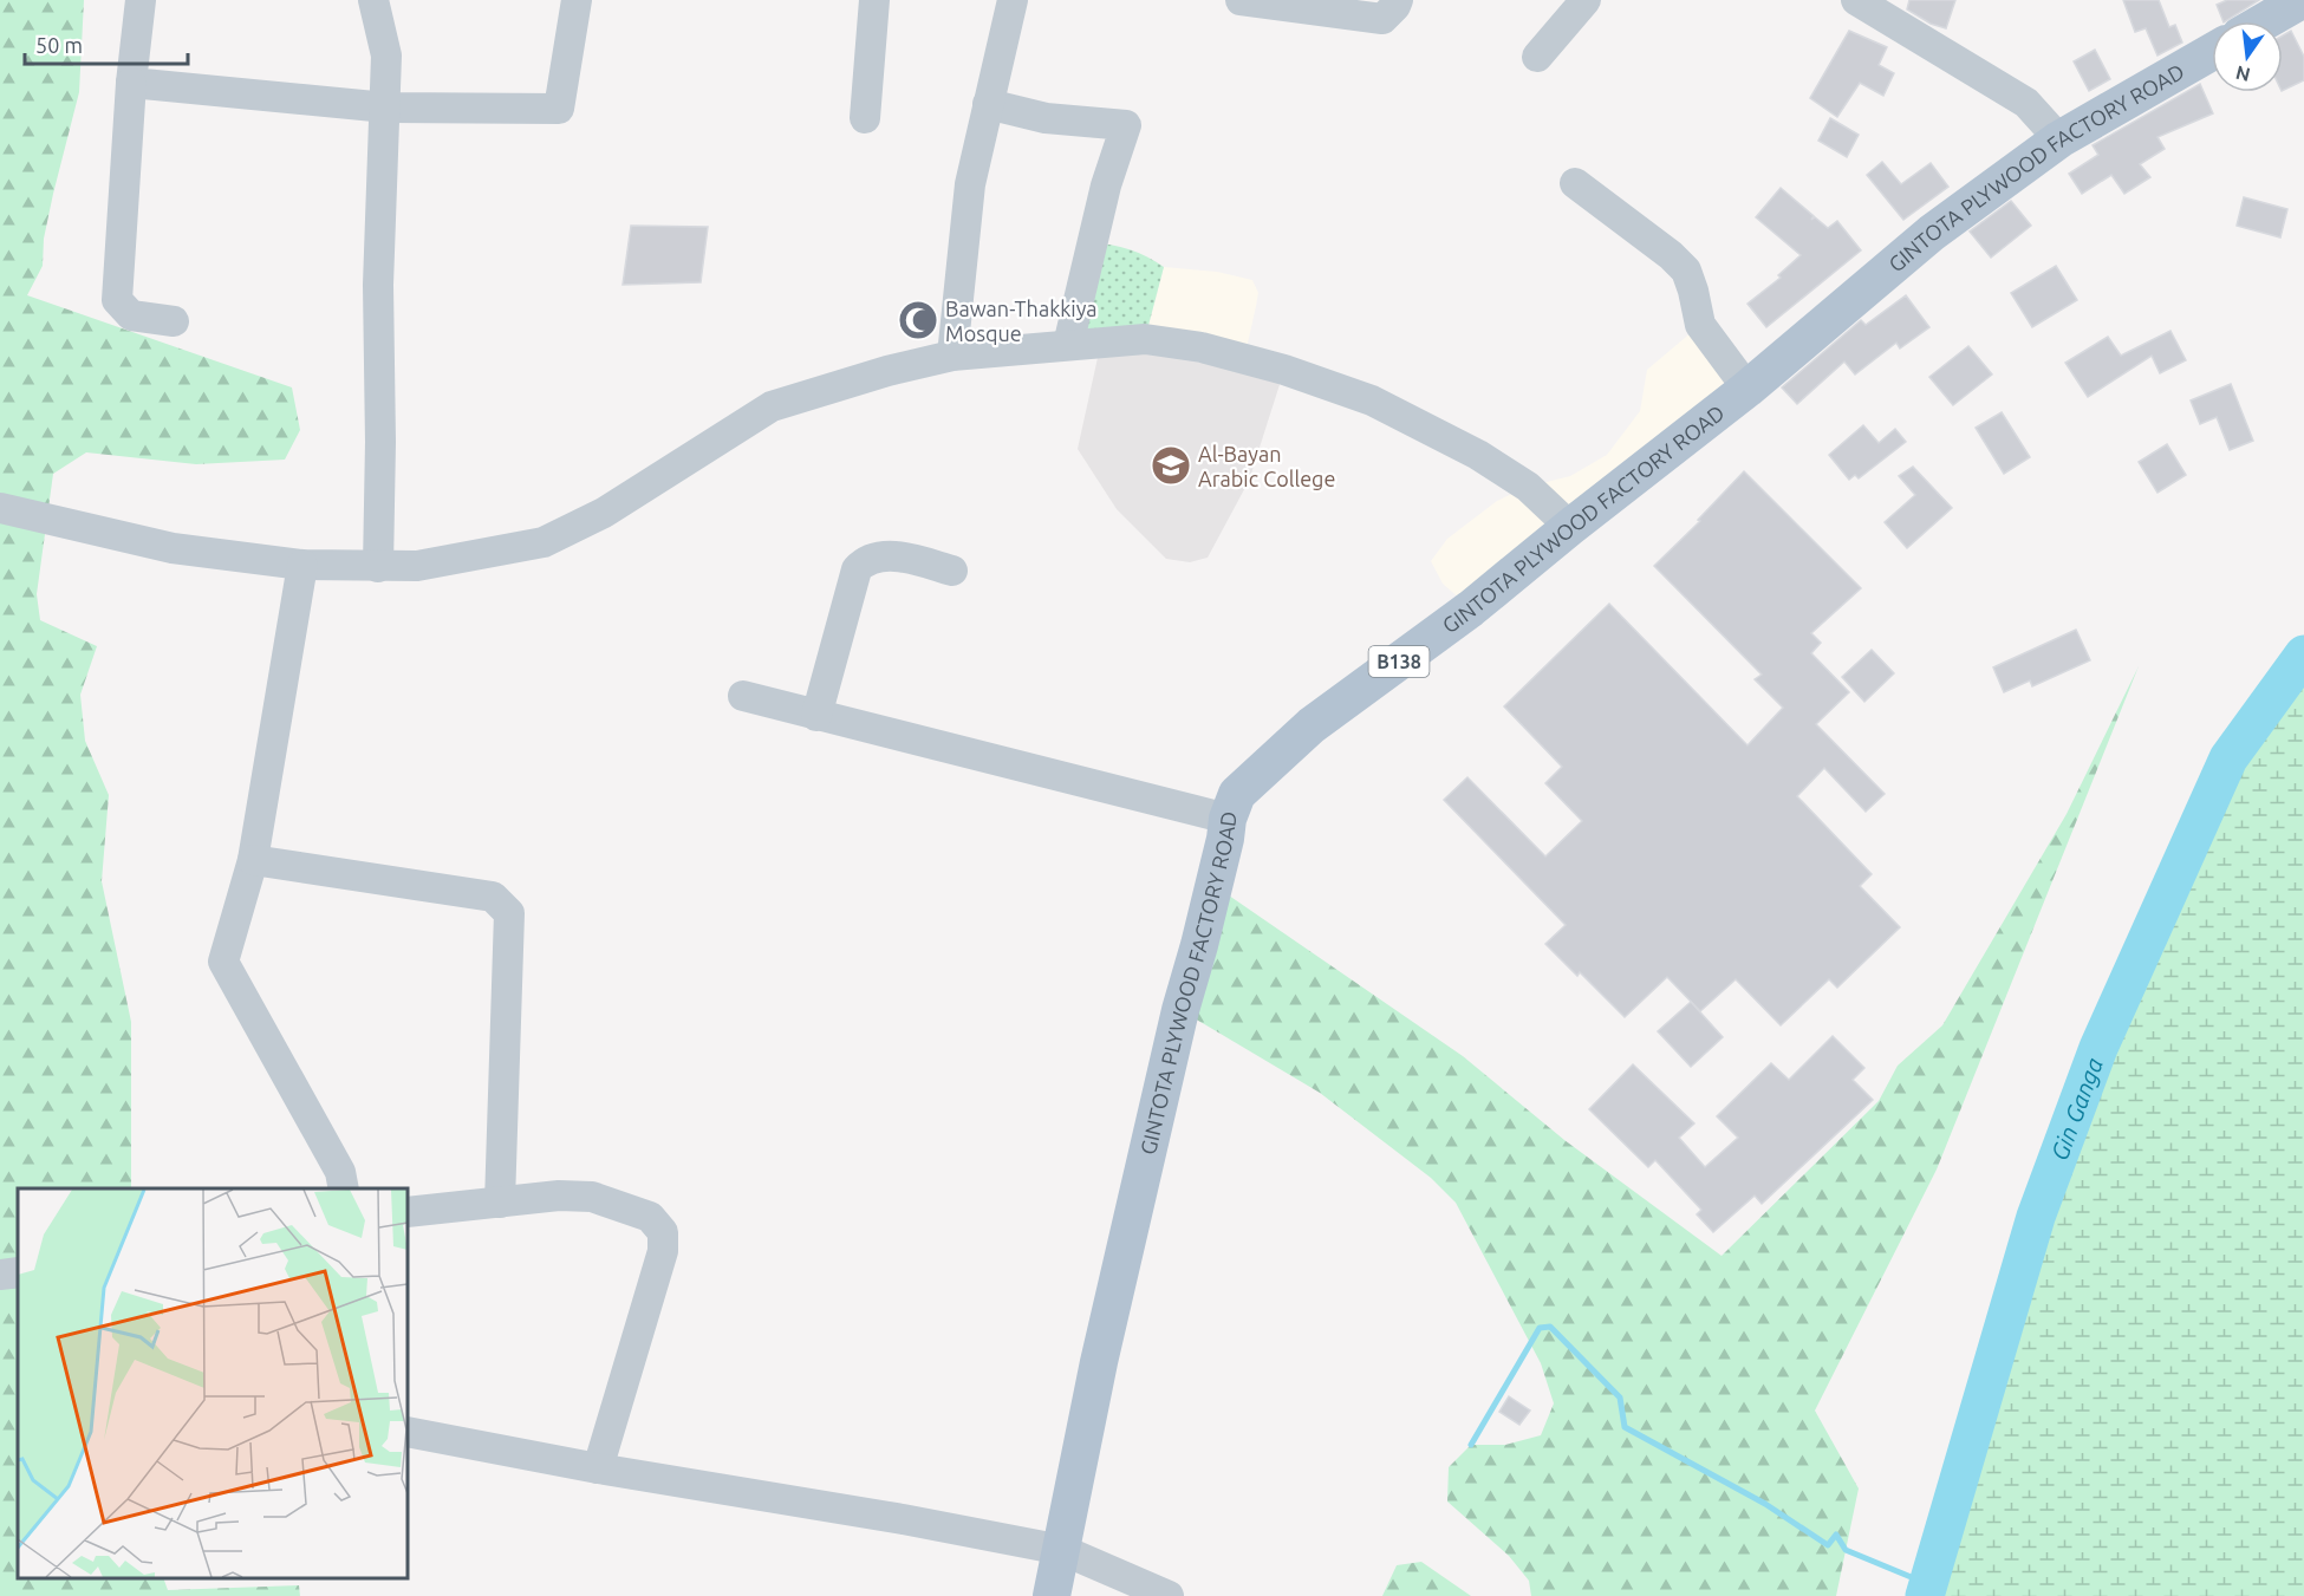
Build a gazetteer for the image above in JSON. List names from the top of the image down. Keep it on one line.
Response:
{"streets":{"main road":["GINTOTA PLYWOOD FACTORY ROAD","B138"]},"water":["Gin Ganga"],"places":{"mosque":["Bawan-Thakkiya Mosque"],"school or university":["Al-Bayan Arabic College"]},"scale_bar":"50 m","north":"bottom"}
